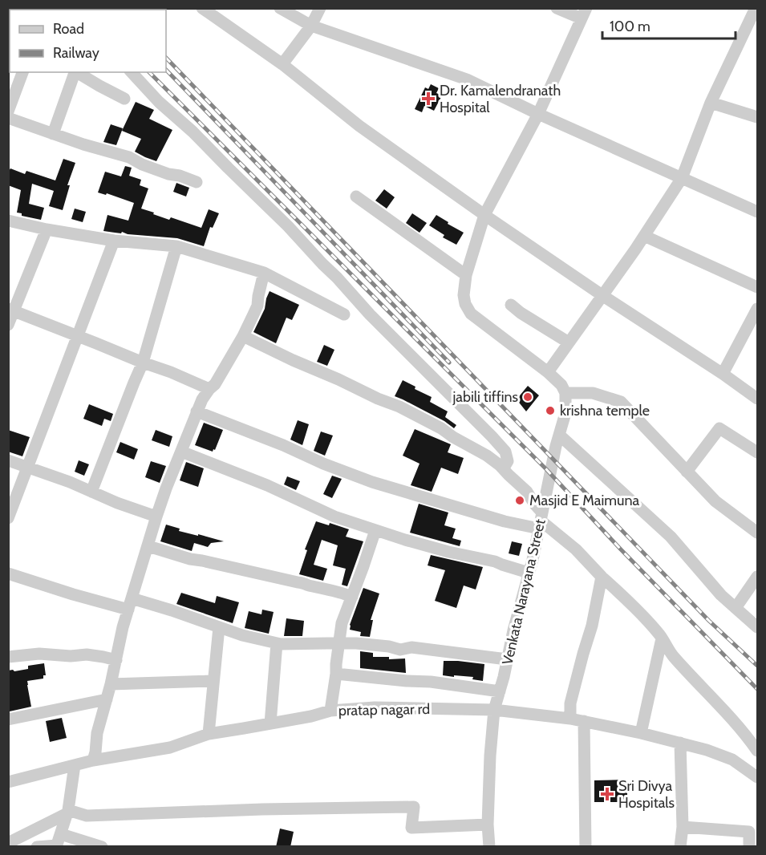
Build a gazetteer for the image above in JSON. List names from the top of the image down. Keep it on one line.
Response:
{"streets":{"street":["Venkata Narayana Street","pratap nagar rd"]},"crossings":[["Venkata Narayana Street","pratap nagar rd"]],"places":{"health":["Dr. Kamalendranath Hospital","Sri Divya Hospitals"],"other":["jabili tiffins","krishna temple","Masjid E Maimuna"]},"legend":["Road","Railway"],"scale_bar":"100 m"}
